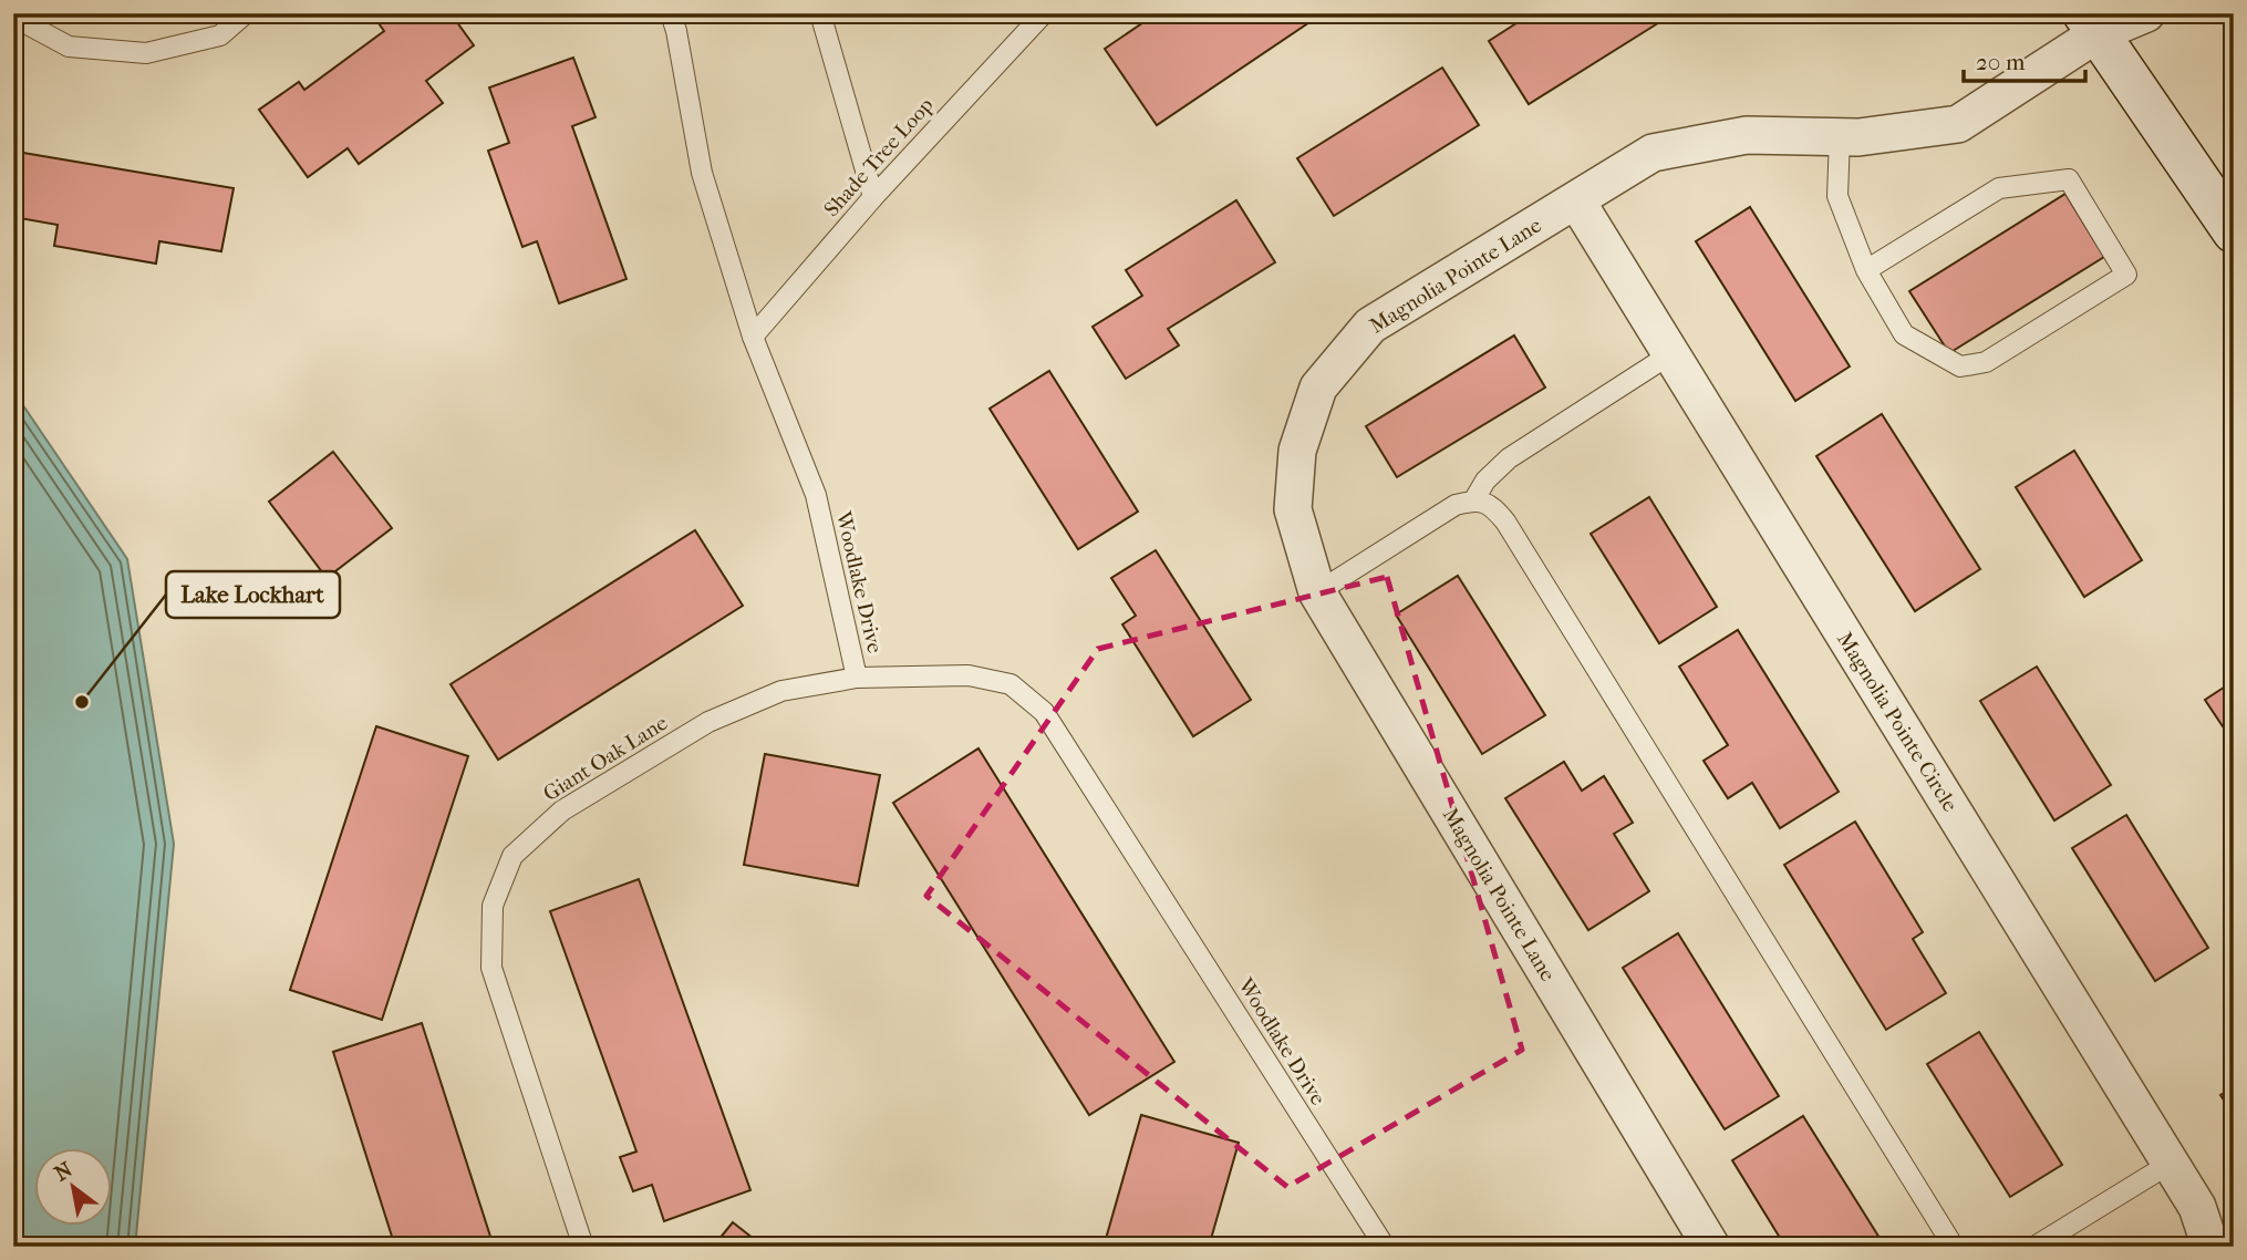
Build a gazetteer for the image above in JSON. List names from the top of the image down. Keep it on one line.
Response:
{"streets":{"street":["Magnolia Pointe Lane","Magnolia Pointe Circle"],"lane":["Shade Tree Loop","Woodlake Drive","Giant Oak Lane"]},"crossings":[["Shade Tree Loop","Woodlake Drive"],["Magnolia Pointe Lane","Magnolia Pointe Circle"],["Woodlake Drive","Giant Oak Lane"]],"places":["Lake Lockhart"],"scale_bar":"20 m","north":"top left"}
